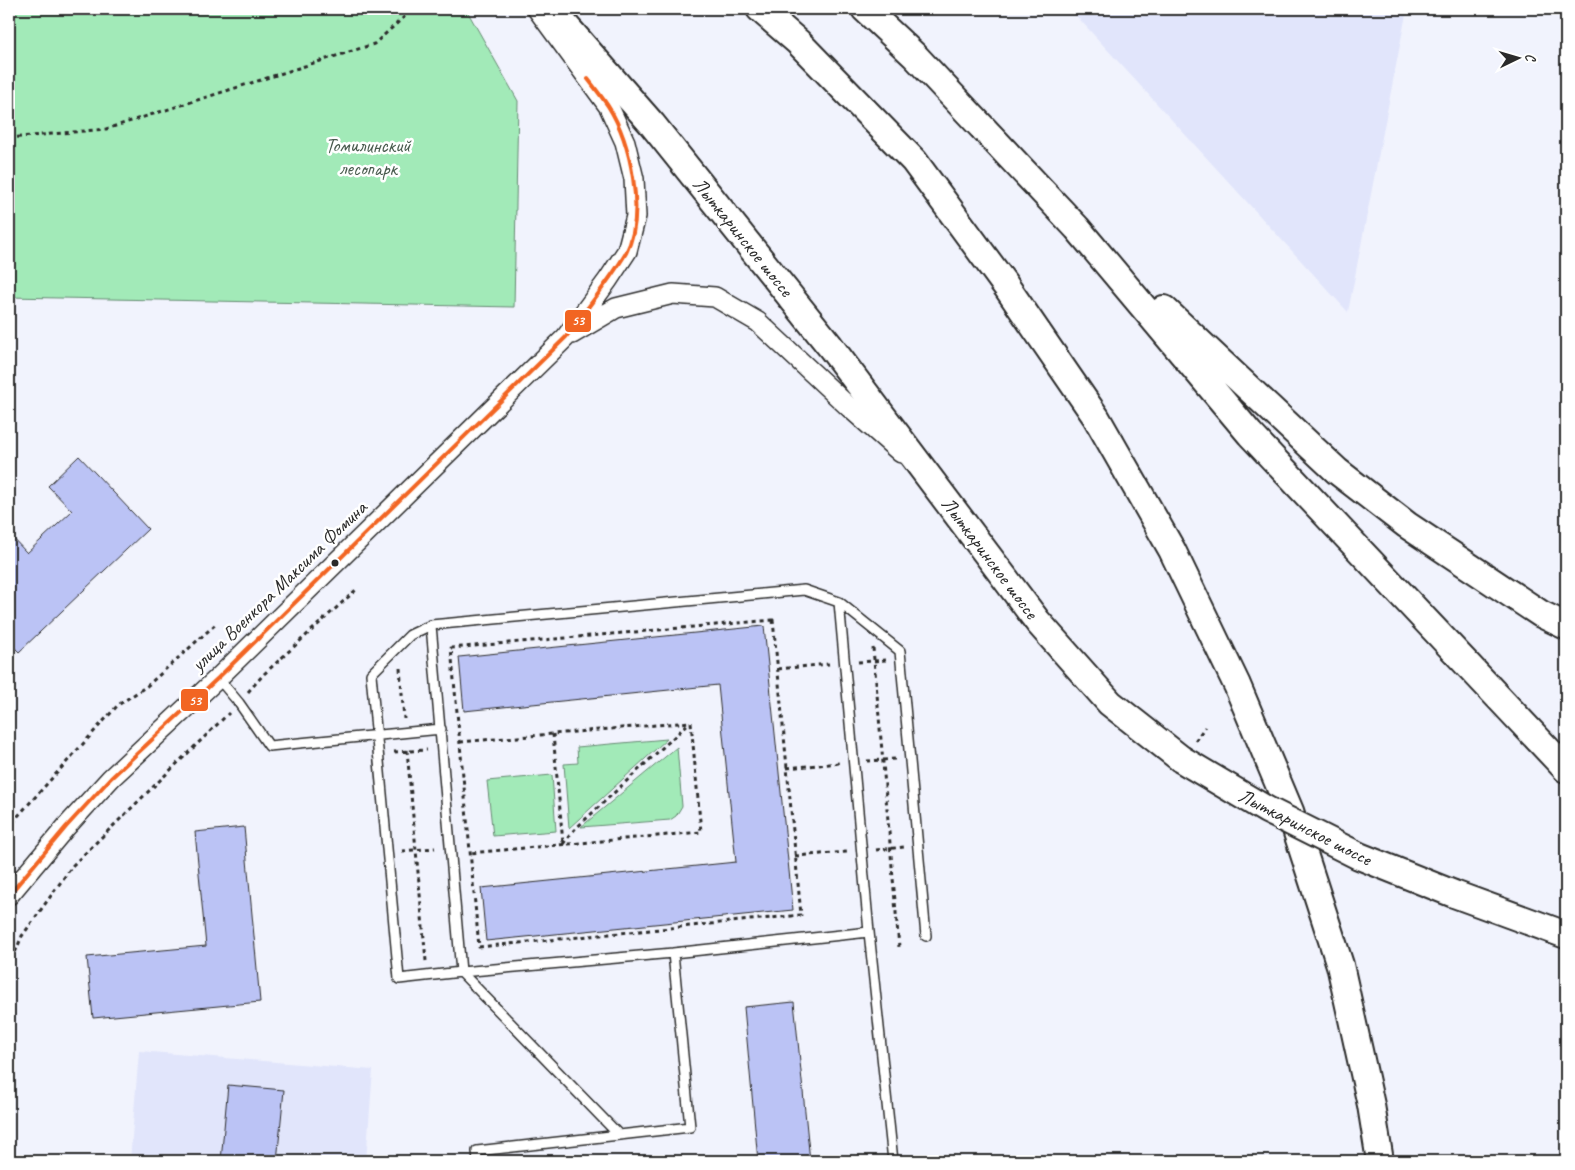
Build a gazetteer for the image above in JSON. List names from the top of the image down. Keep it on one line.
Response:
{"streets":{"main road":["Лыткаринское шоссе"],"street":["улица Военкора Максима Фомина"]},"crossings":[["Лыткаринское шоссе","улица Военкора Максима Фомина"]],"parks":["Томилинский лесопарк"],"lines":["transit line 53"],"north":"right"}
